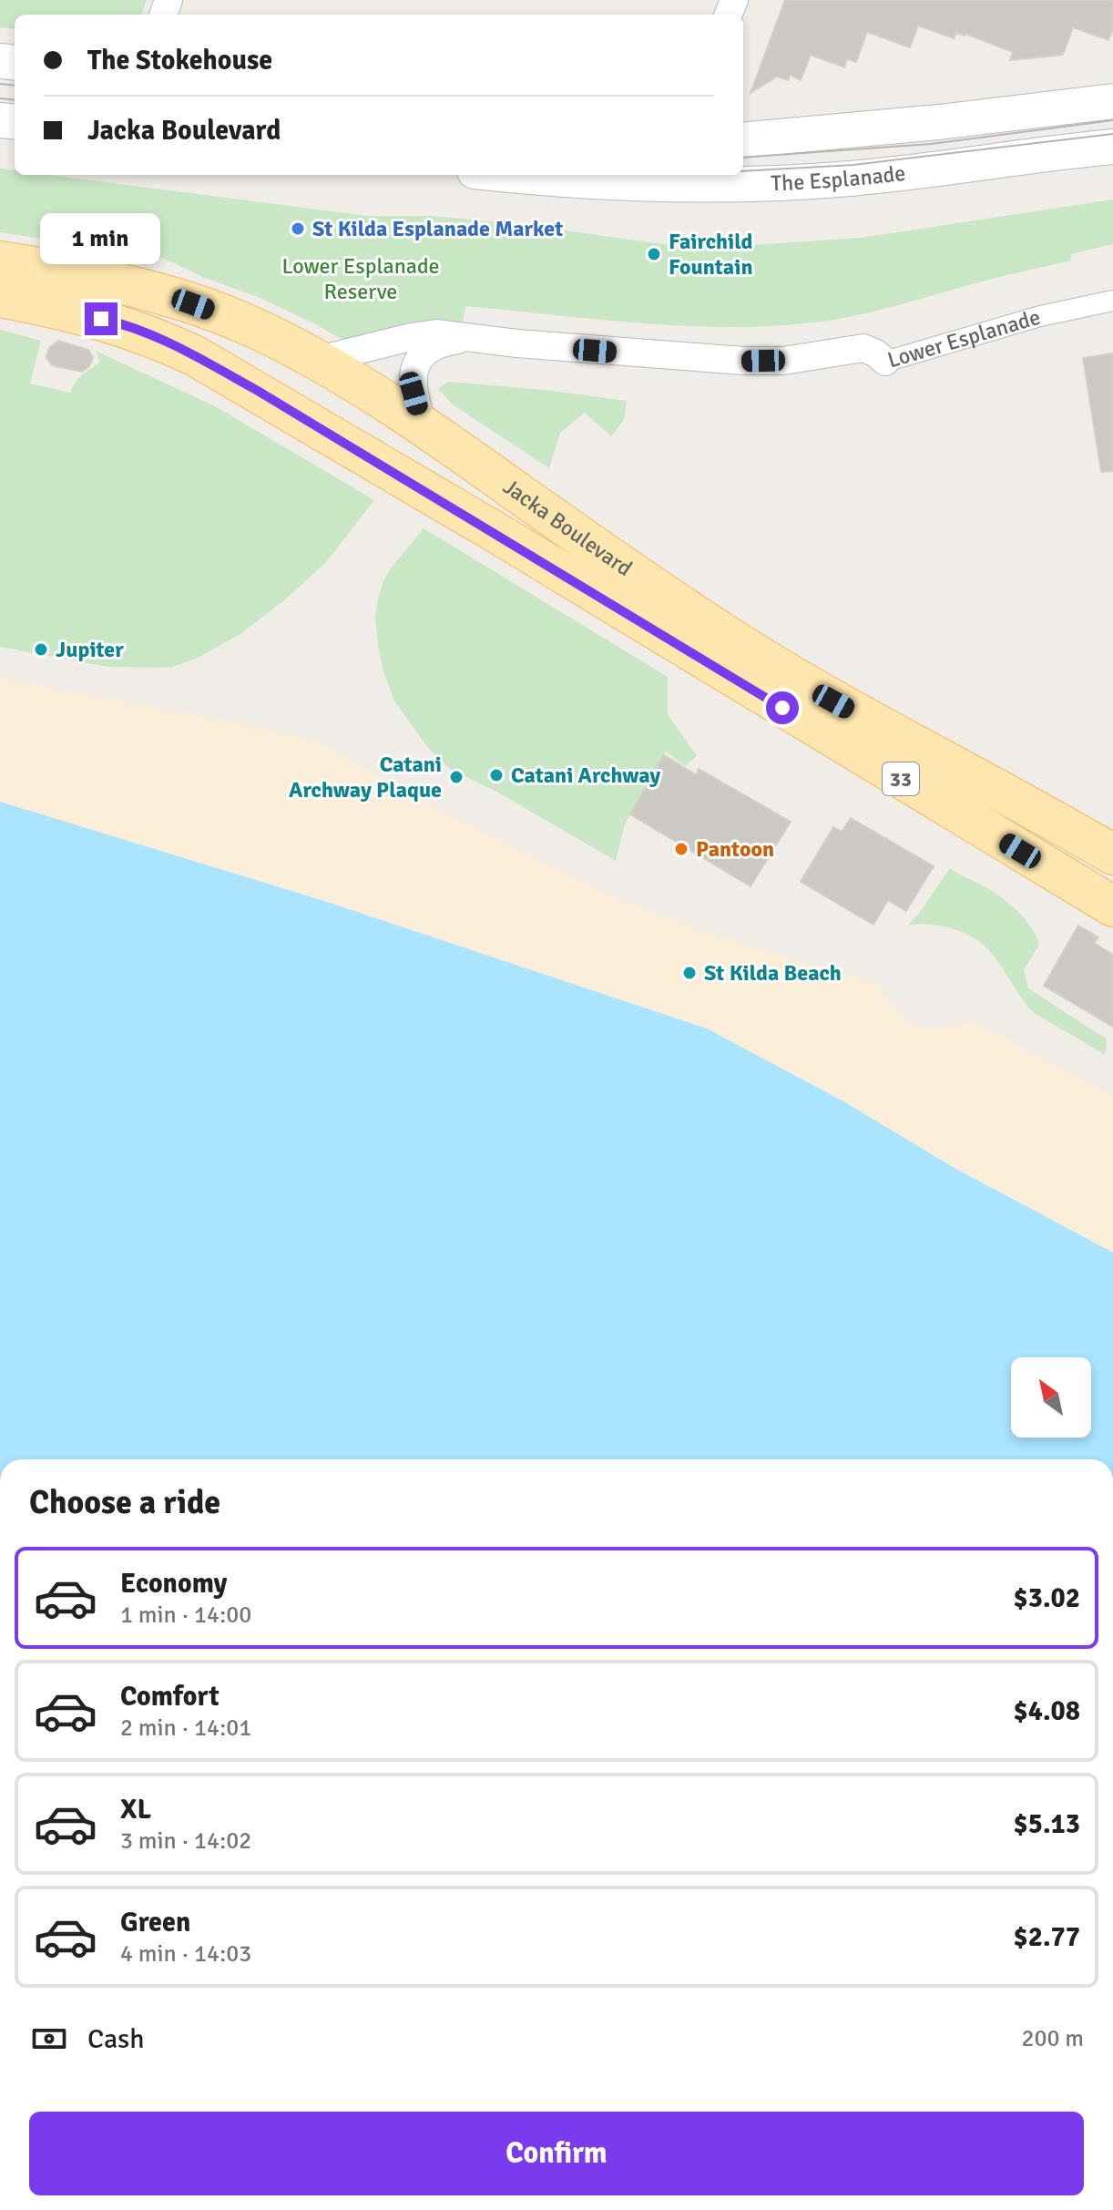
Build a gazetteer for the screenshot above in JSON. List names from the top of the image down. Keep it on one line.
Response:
{"streets":{"main road":["Jacka Boulevard","33"],"street":["The Esplanade","Lower Esplanade"]},"crossings":[["Lower Esplanade","Jacka Boulevard"]],"parks":["Lower Esplanade Reserve"],"places":["St Kilda Esplanade Market","Fairchild Fountain","Jupiter","Catani Archway","Catani Archway Plaque","Pantoon","St Kilda Beach"],"north":"top left","page":{"banner":["The Stokehouse","Jacka Boulevard"],"bubble":"1 min","heading":"Choose a ride","list":[{"name":"Economy","note":"1 min · 14:00","value":"$3.02"},{"name":"Comfort","note":"2 min · 14:01","value":"$4.08"},{"name":"XL","note":"3 min · 14:02","value":"$5.13"},{"name":"Green","note":"4 min · 14:03","value":"$2.77"}],"pay":["Cash","200 m"],"buttons":"Confirm"}}
